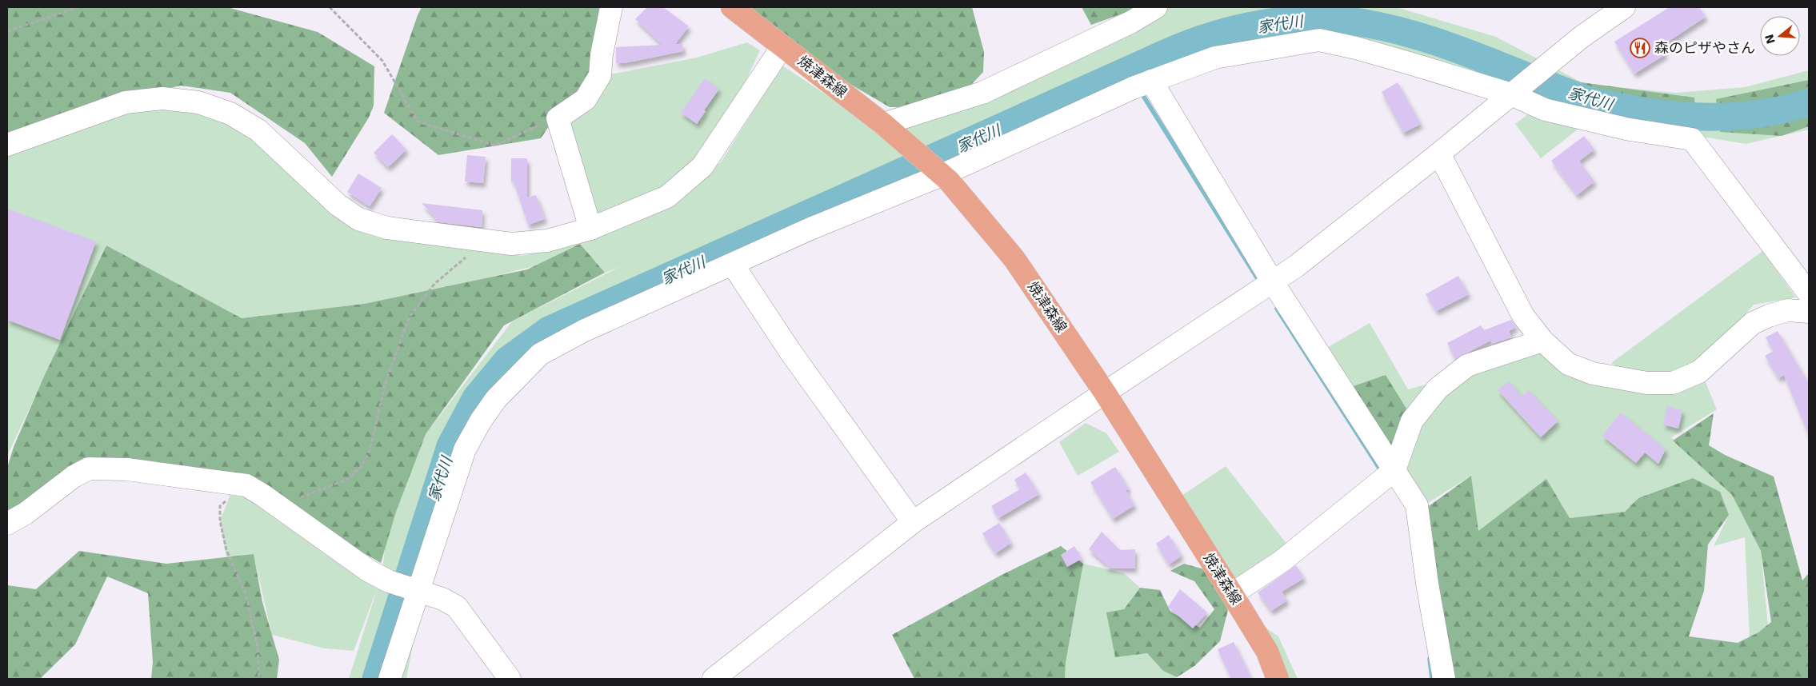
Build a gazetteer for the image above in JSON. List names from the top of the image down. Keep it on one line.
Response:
{"streets":{"main road":["焼津森線"]},"water":["家代川"],"places":{"restaurant":["森のピザやさん"]},"north":"left"}
